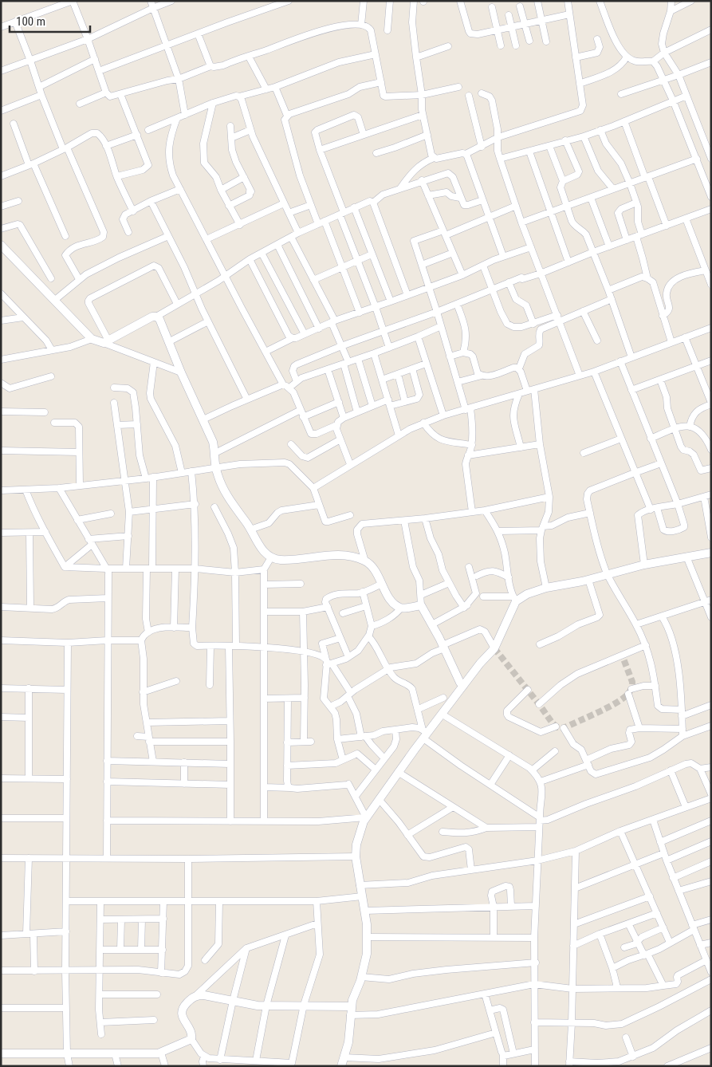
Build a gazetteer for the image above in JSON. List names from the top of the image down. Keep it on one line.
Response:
{"scale_bar":"100 m"}
